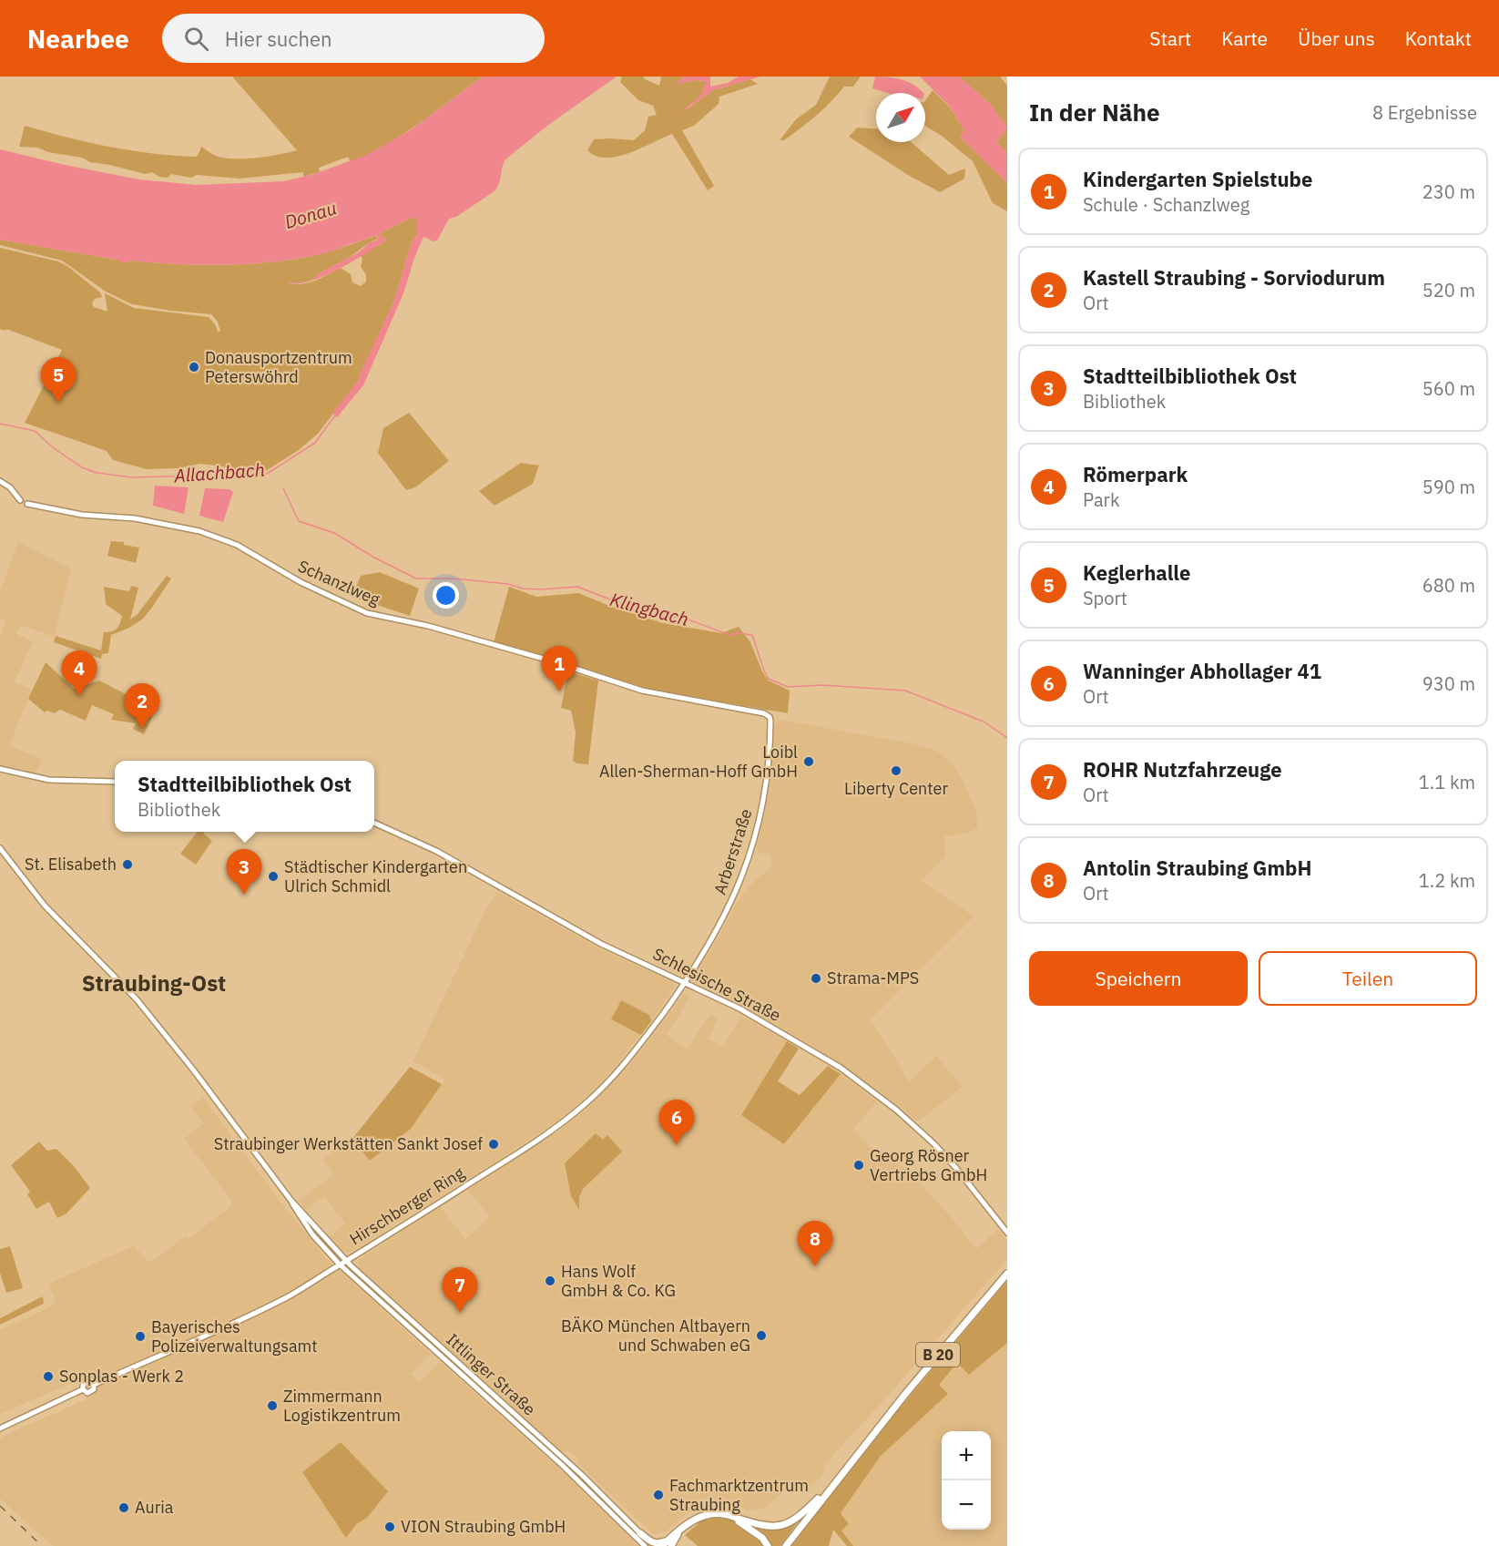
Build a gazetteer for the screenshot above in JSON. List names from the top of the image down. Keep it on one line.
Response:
{"streets":{"highway":["B 20"],"street":["Schanzlweg","Arberstraße","Schlesische Straße","Hirschberger Ring","Ittlinger Straße"]},"crossings":[["Schanzlweg","Arberstraße"],["Arberstraße","Schlesische Straße"],["Arberstraße","Hirschberger Ring"],["Schlesische Straße","Hirschberger Ring"],["Hirschberger Ring","Ittlinger Straße"]],"districts":["Straubing-Ost"],"water":["Donau","Allachbach","Klingbach"],"places":["Donausportzentrum Peterswöhrd","Loibl Allen-Sherman-Hoff GmbH","Liberty Center","St. Elisabeth","Städtischer Kindergarten Ulrich Schmidl","Strama-MPS","Straubinger Werkstätten Sankt Josef","Georg Rösner Vertriebs GmbH","Hans Wolf GmbH & Co. KG","BÄKO München Altbayern und Schwaben eG","Bayerisches Polizeiverwaltungsamt","Sonplas - Werk 2","Zimmermann Logistikzentrum","Fachmarktzentrum Straubing","Auria","VION Straubing GmbH"],"north":"top right","page":{"header":"Nearbee","search":"Hier suchen","nav":["Start","Karte","Über uns","Kontakt"],"heading":["In der Nähe","8 Ergebnisse"],"list":[{"mark":"1","name":"Kindergarten Spielstube","note":"Schule · Schanzlweg","value":"230 m"},{"mark":"2","name":"Kastell Straubing - Sorviodurum","note":"Ort","value":"520 m"},{"mark":"3","name":"Stadtteilbibliothek Ost","note":"Bibliothek","value":"560 m"},{"mark":"4","name":"Römerpark","note":"Park","value":"590 m"},{"mark":"5","name":"Keglerhalle","note":"Sport","value":"680 m"},{"mark":"6","name":"Wanninger Abhollager 41","note":"Ort","value":"930 m"},{"mark":"7","name":"ROHR Nutzfahrzeuge","note":"Ort","value":"1.1 km"},{"mark":"8","name":"Antolin Straubing GmbH","note":"Ort","value":"1.2 km"}],"pins":["5","1","4","2","3","6","8","7"],"popup":["Stadtteilbibliothek Ost","Bibliothek"],"buttons":["Speichern","Teilen"],"map_buttons":["+","−"]}}
